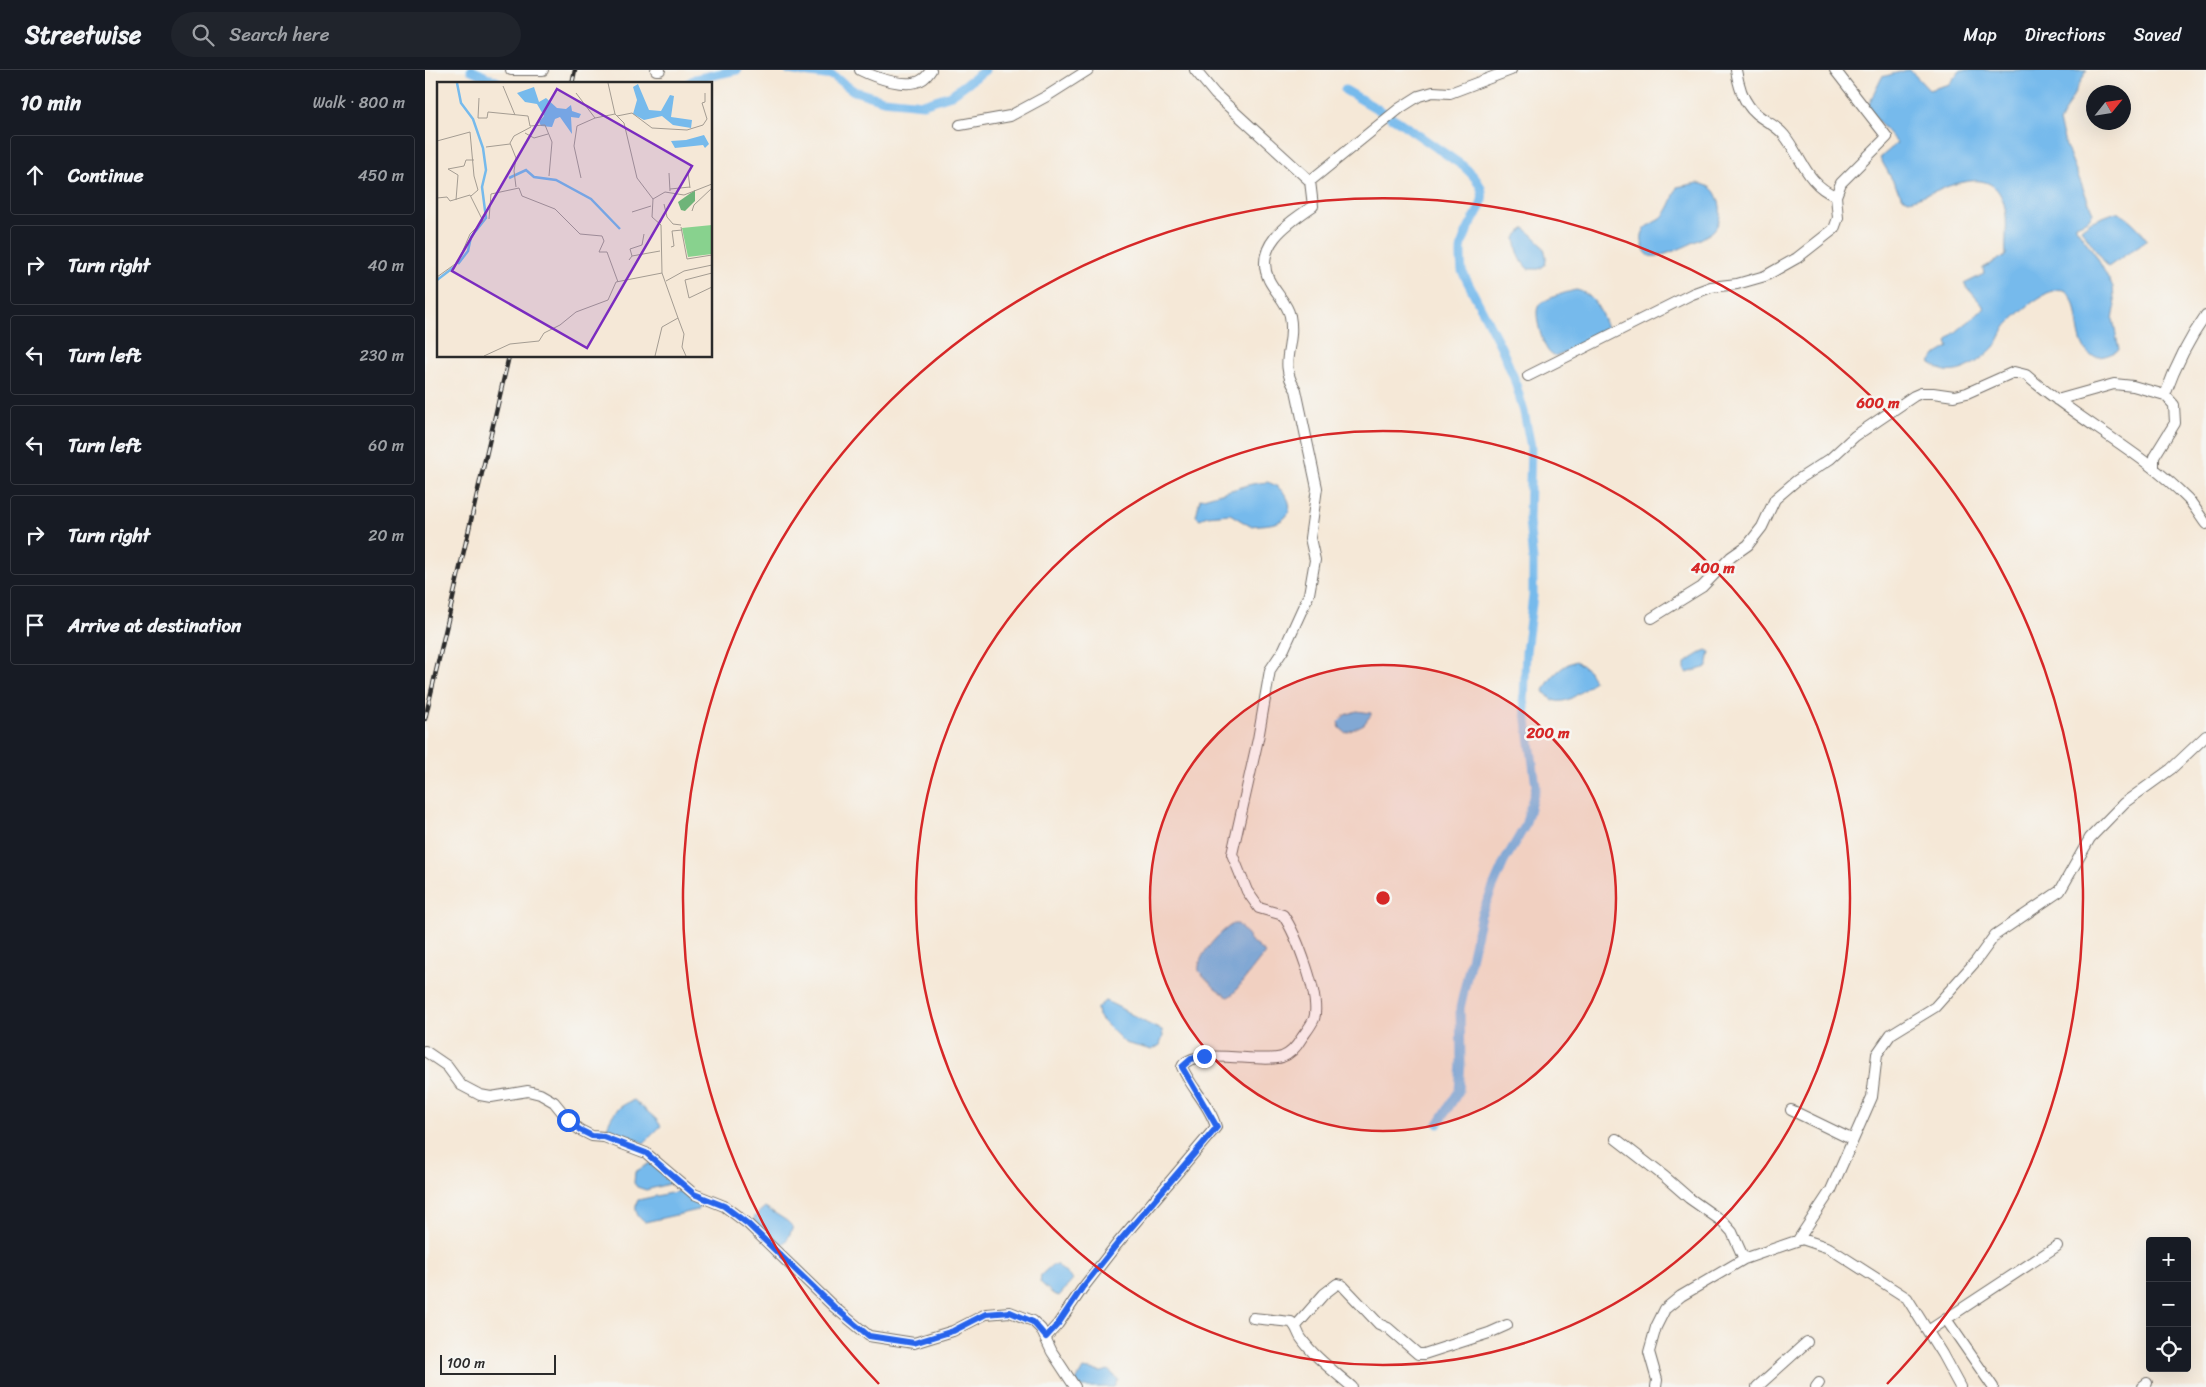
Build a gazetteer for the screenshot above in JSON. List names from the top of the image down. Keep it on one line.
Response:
{"scale_bar":"100 m","north":"top right","page":{"header":"Streetwise","search":"Search here","nav":["Map","Directions","Saved"],"heading":["10 min","Walk · 800 m"],"list":[["Continue","450 m"],["Turn right","40 m"],["Turn left","230 m"],["Turn left","60 m"],["Turn right","20 m"],"Arrive at destination"],"map_buttons":["+","−"],"scale":"100 m"},"rings":["600 m","400 m","200 m"]}
